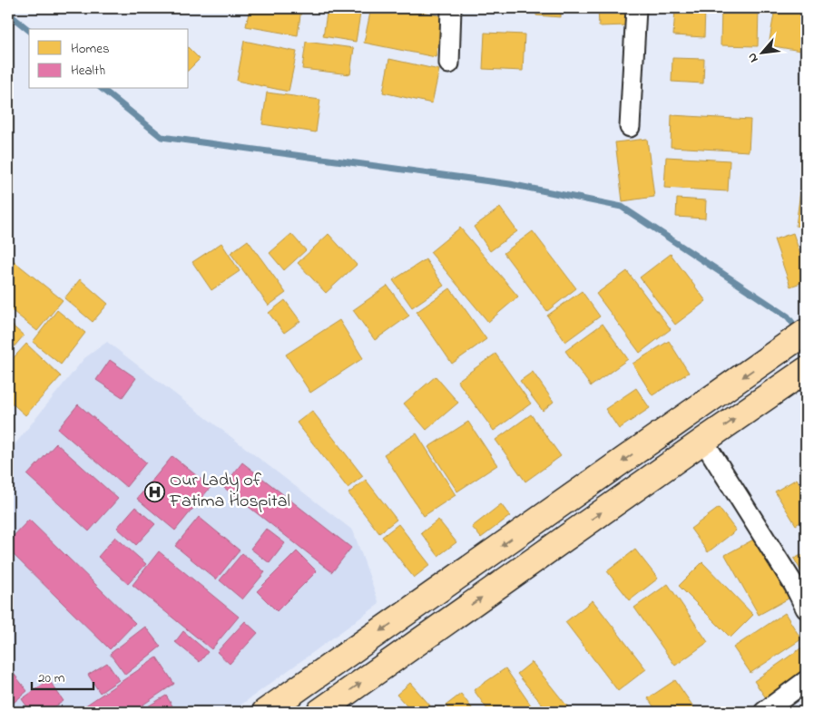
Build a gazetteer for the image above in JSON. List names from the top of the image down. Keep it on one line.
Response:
{"places":{"hospital":["Our Lady of Fatima Hospital"]},"legend":["Homes","Health"],"scale_bar":"20 m","north":"bottom left"}
